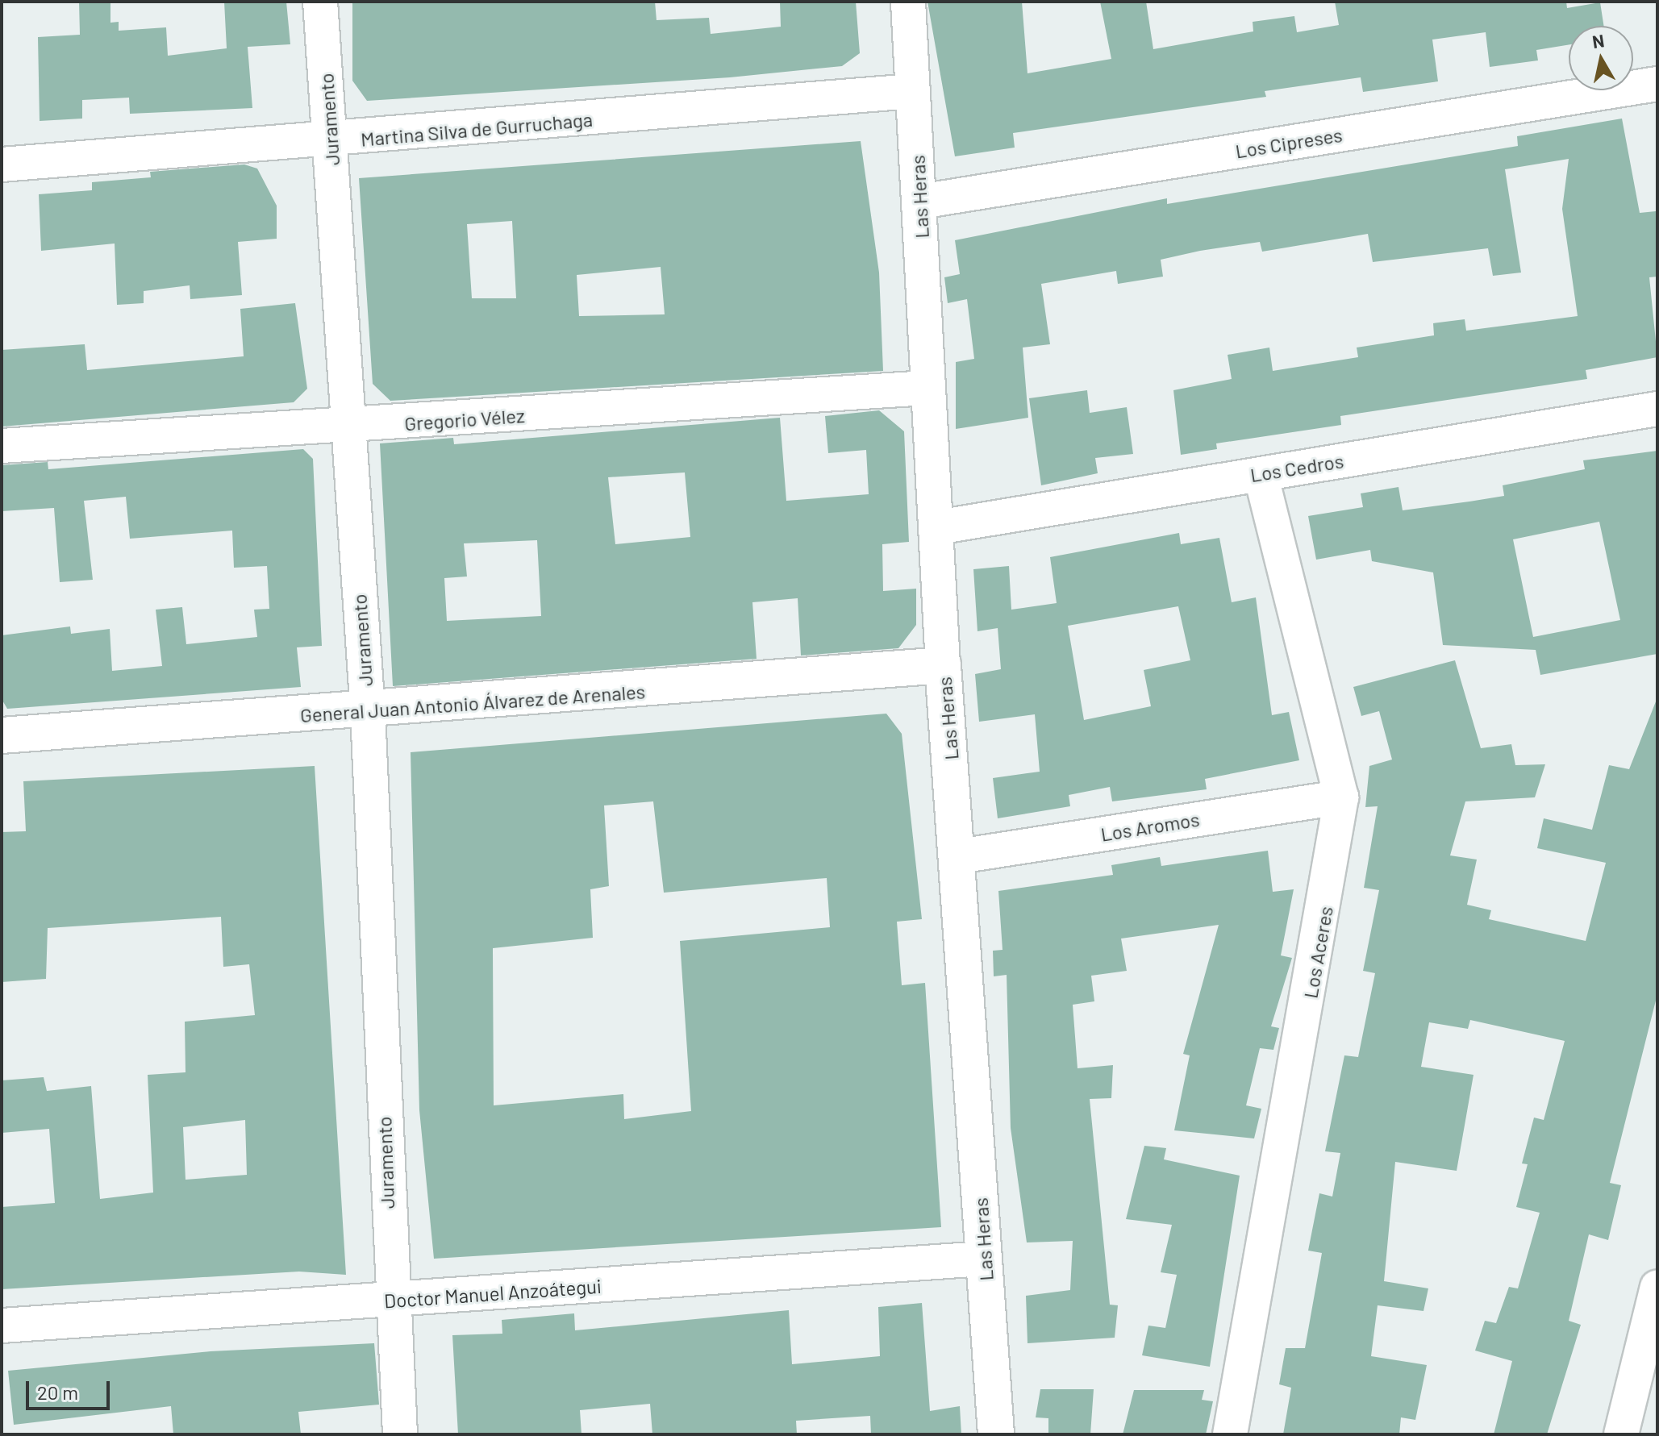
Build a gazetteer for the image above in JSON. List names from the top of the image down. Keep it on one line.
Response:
{"streets":{"street":["Juramento","Martina Silva de Gurruchaga","Los Cipreses","Las Heras","Gregorio Vélez","Los Cedros","General Juan Antonio Álvarez de Arenales","Los Aromos","Los Aceres","Doctor Manuel Anzoátegui"]},"crossings":[["Juramento","Martina Silva de Gurruchaga"],["Juramento","Gregorio Vélez"],["Juramento","General Juan Antonio Álvarez de Arenales"],["Juramento","Doctor Manuel Anzoátegui"],["Martina Silva de Gurruchaga","Las Heras"],["Los Cipreses","Las Heras"],["Las Heras","Gregorio Vélez"],["Las Heras","Los Cedros"],["Las Heras","General Juan Antonio Álvarez de Arenales"],["Las Heras","Los Aromos"],["Las Heras","Doctor Manuel Anzoátegui"],["Los Cedros","Los Aceres"],["Los Aromos","Los Aceres"]],"scale_bar":"20 m","north":"top"}
